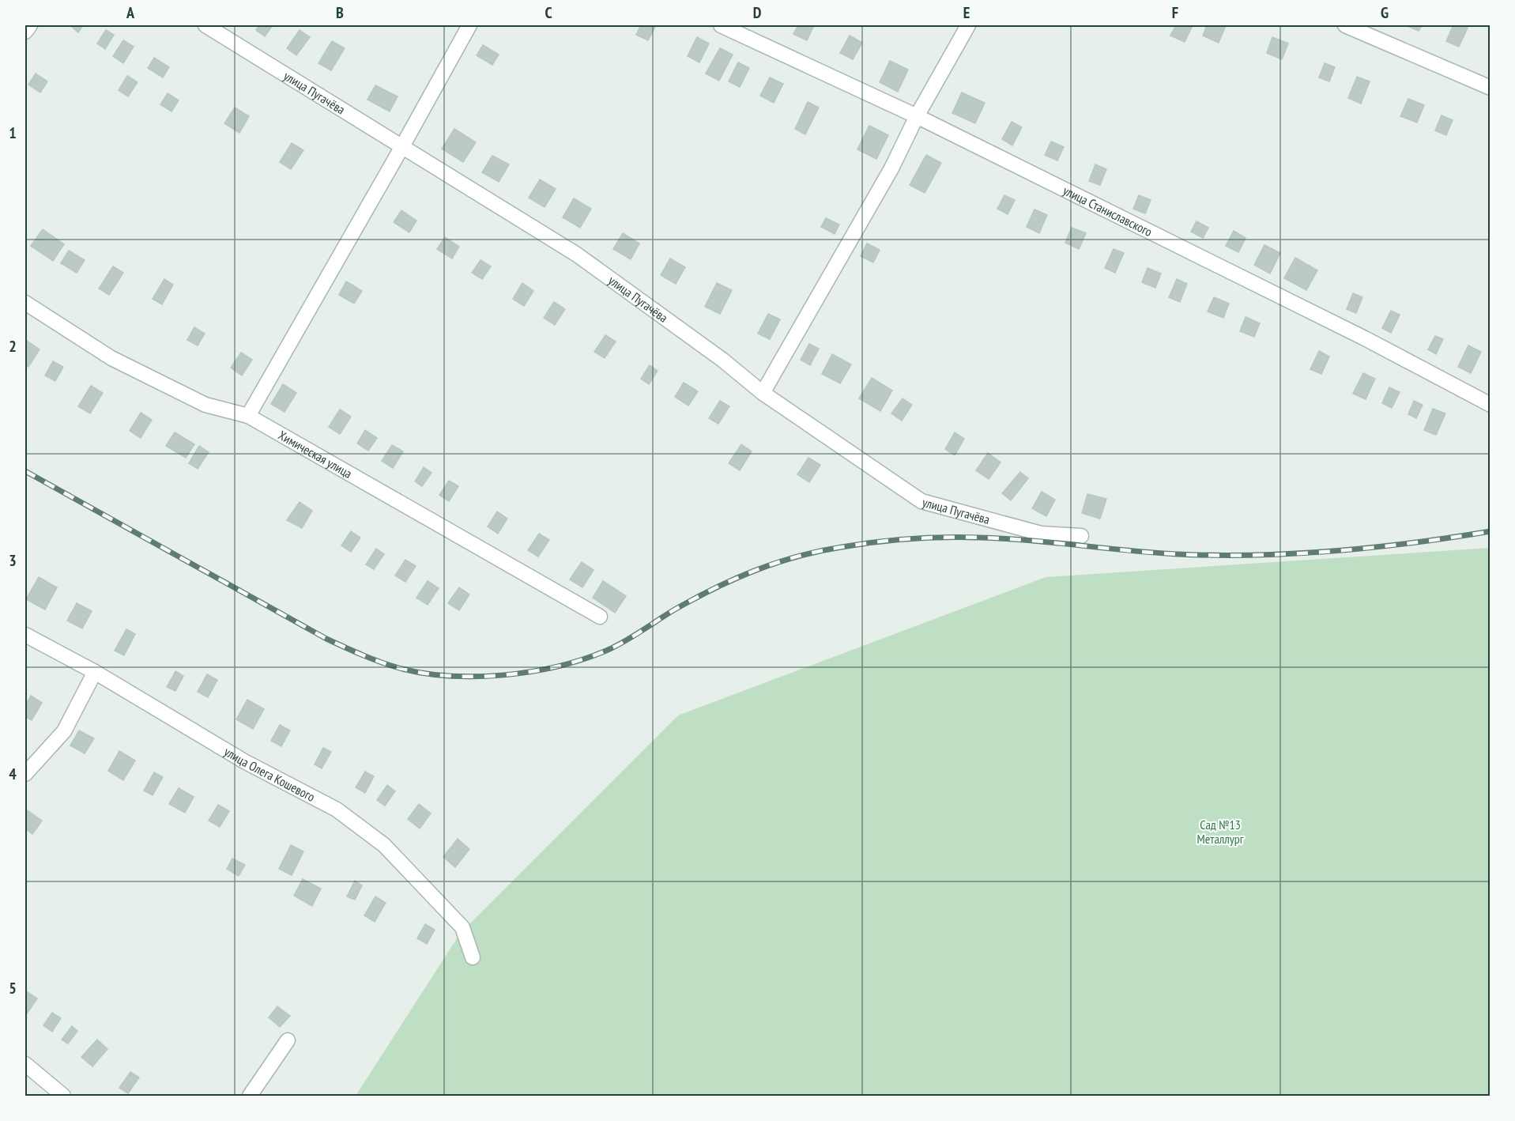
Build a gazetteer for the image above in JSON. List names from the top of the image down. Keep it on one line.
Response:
{"streets":{"street":["улица Пугачёва","улица Станиславского","Химическая улица","улица Олега Кошевого"]},"parks":["Сад №13 Металлург"],"grid":{"columns":["A","B","C","D","E","F","G"],"rows":["1","2","3","4","5"]}}
